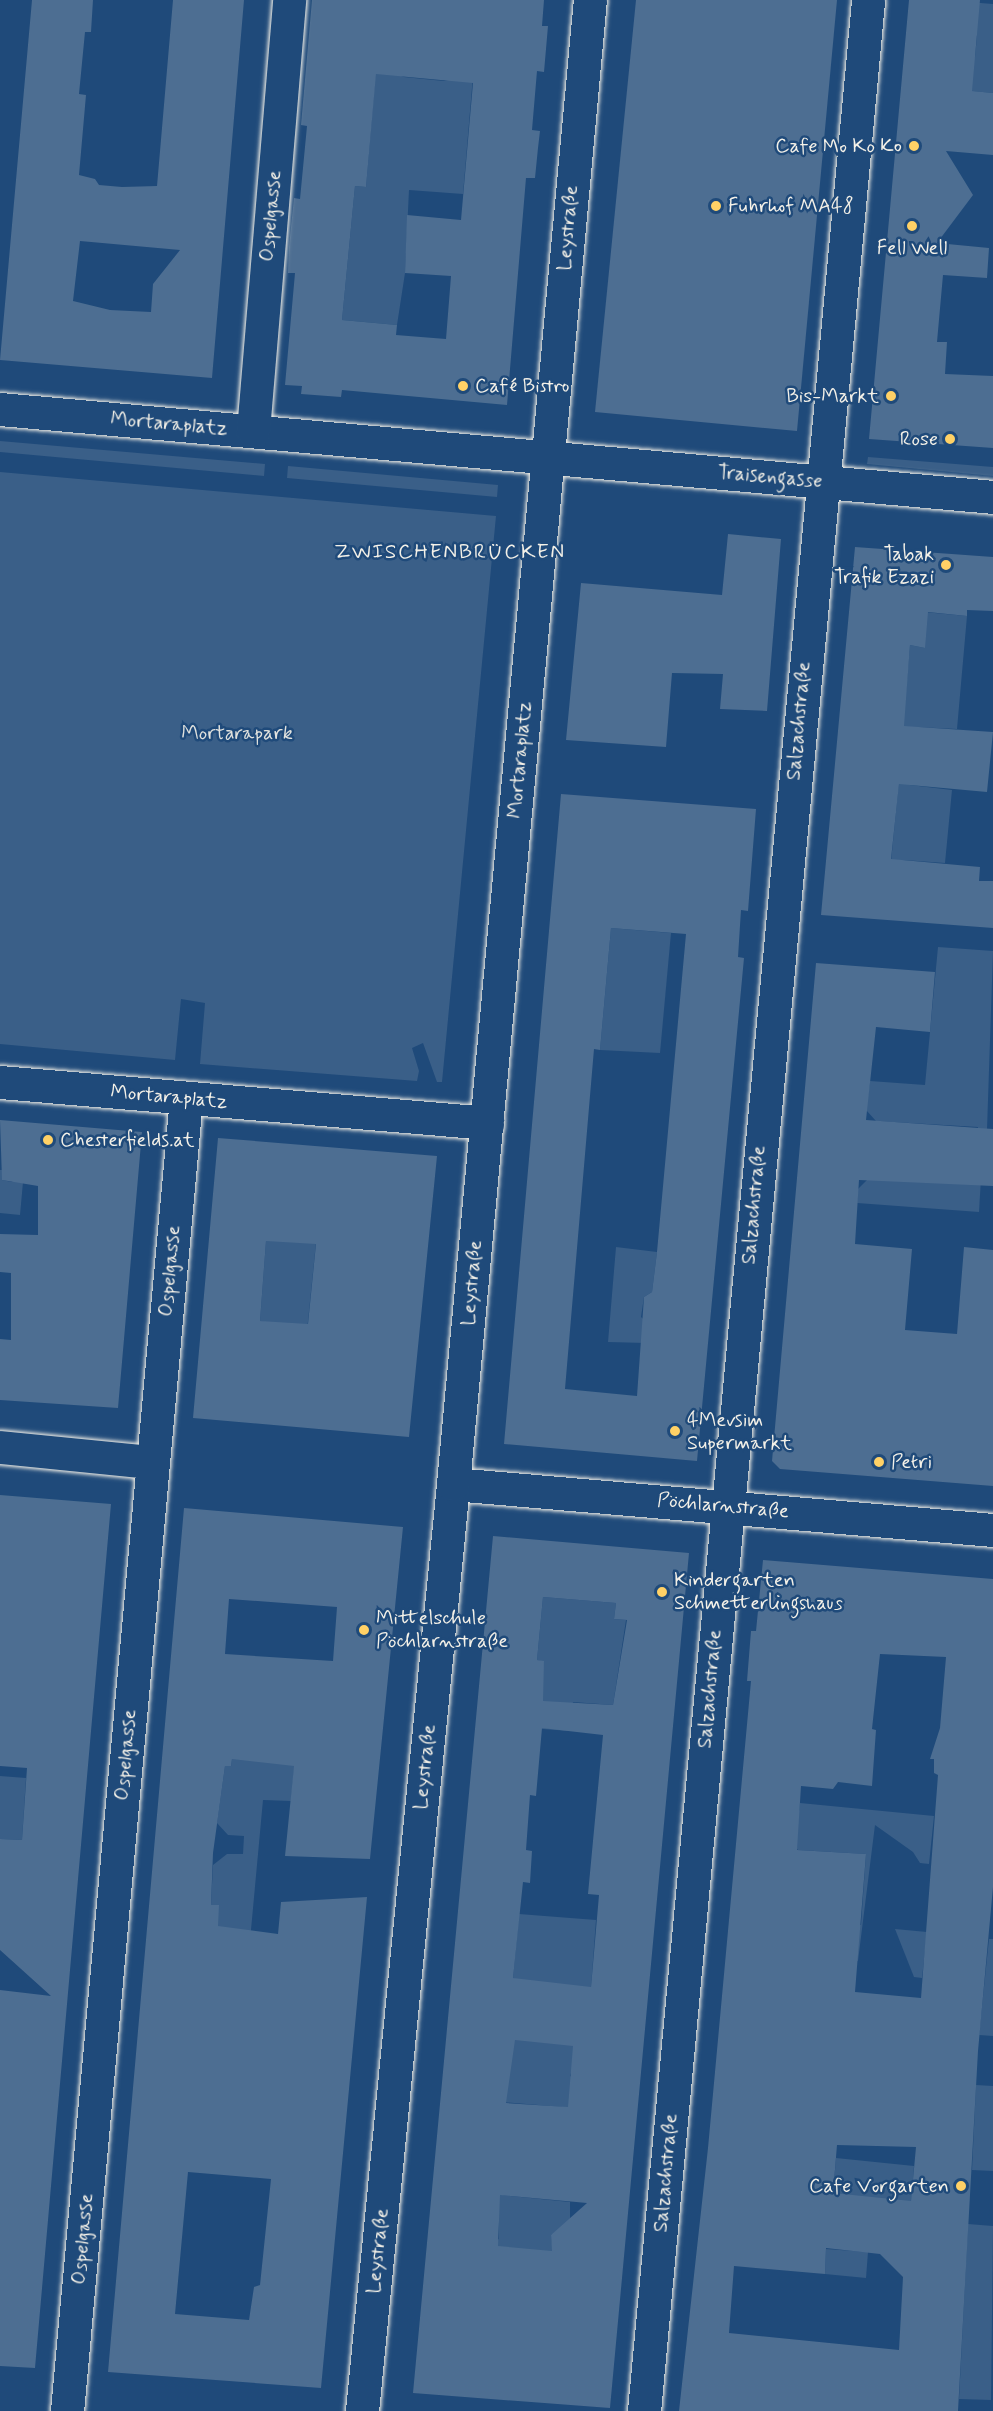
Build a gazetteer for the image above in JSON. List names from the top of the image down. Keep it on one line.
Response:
{"streets":{"street":["Ospelgasse","Leystraße","Mortaraplatz","Traisengasse","Salzachstraße","Pöchlarnstraße"]},"crossings":[["Ospelgasse","Mortaraplatz"],["Leystraße","Mortaraplatz"],["Leystraße","Traisengasse"],["Leystraße","Pöchlarnstraße"],["Mortaraplatz","Traisengasse"],["Traisengasse","Salzachstraße"],["Salzachstraße","Pöchlarnstraße"]],"districts":["ZWISCHENBRÜCKEN"],"parks":["Mortarapark"],"places":["Cafe Mo Ko Ko","Fuhrhof MA48","Fell Well","Café Bistro","Bis-Markt","Rose","Tabak Trafik Ezazi","Chesterfields.at","4Mevsim Supermarkt","Petri","Kindergarten Schmetterlingshaus","Mittelschule Pöchlarnstraße","Cafe Vorgarten"]}
